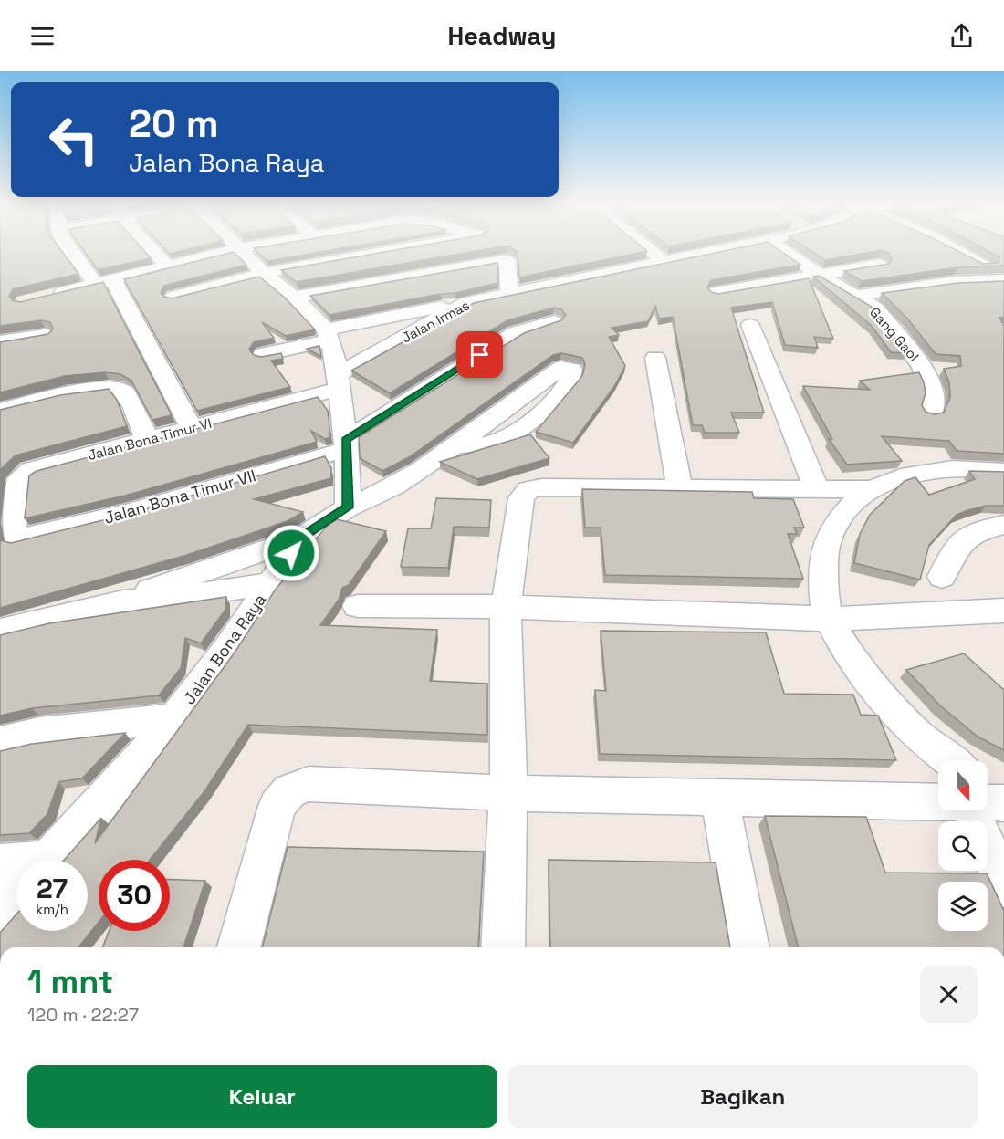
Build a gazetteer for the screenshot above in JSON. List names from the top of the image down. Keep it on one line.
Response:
{"streets":{"street":["Jalan Irmas","Gang Gaol","Jalan Bona Timur VI","Jalan Bona Timur VII","Jalan Bona Raya"]},"crossings":[["Jalan Irmas","Jalan Bona Timur VI"],["Jalan Bona Timur VI","Jalan Bona Timur VII"]],"north":"bottom","page":{"header":"Headway","turn":["20 m","Jalan Bona Raya"],"speed":"27 km/h","limit":"30","heading":["1 mnt","120 m · 22:27"],"buttons":["Keluar","Bagikan"]}}
